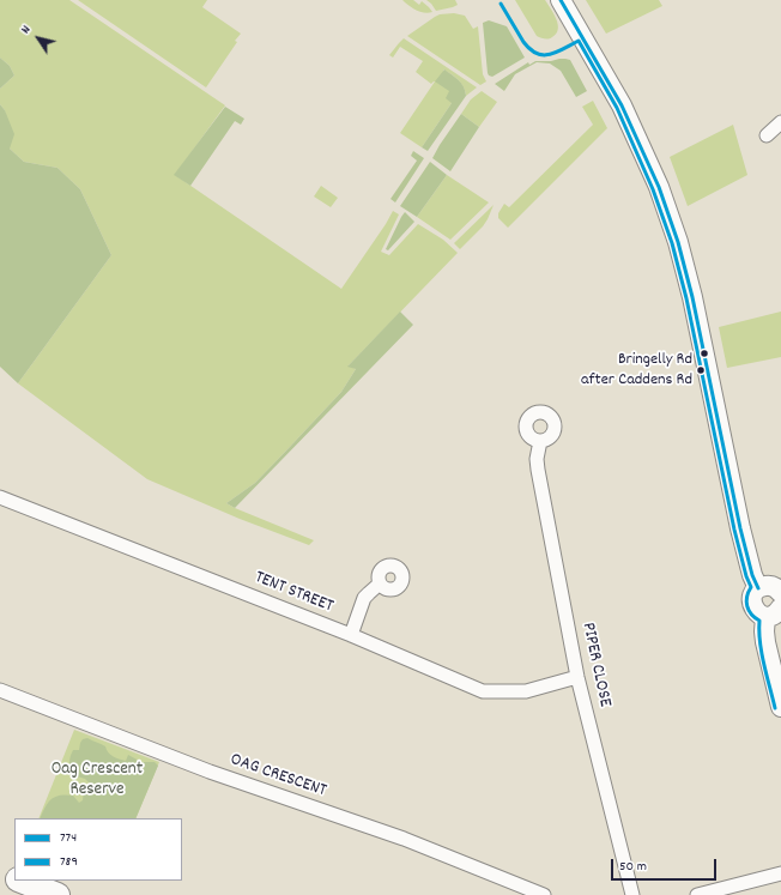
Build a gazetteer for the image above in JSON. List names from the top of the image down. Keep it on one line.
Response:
{"streets":{"street":["TENT STREET","PIPER CLOSE","OAG CRESCENT"]},"crossings":[["TENT STREET","PIPER CLOSE"]],"parks":["Oag Crescent Reserve"],"places":["Bringelly Rd after Caddens Rd"],"lines":["transit line 774","transit line 789"],"legend":["774","789"],"scale_bar":"50 m","north":"top left"}
